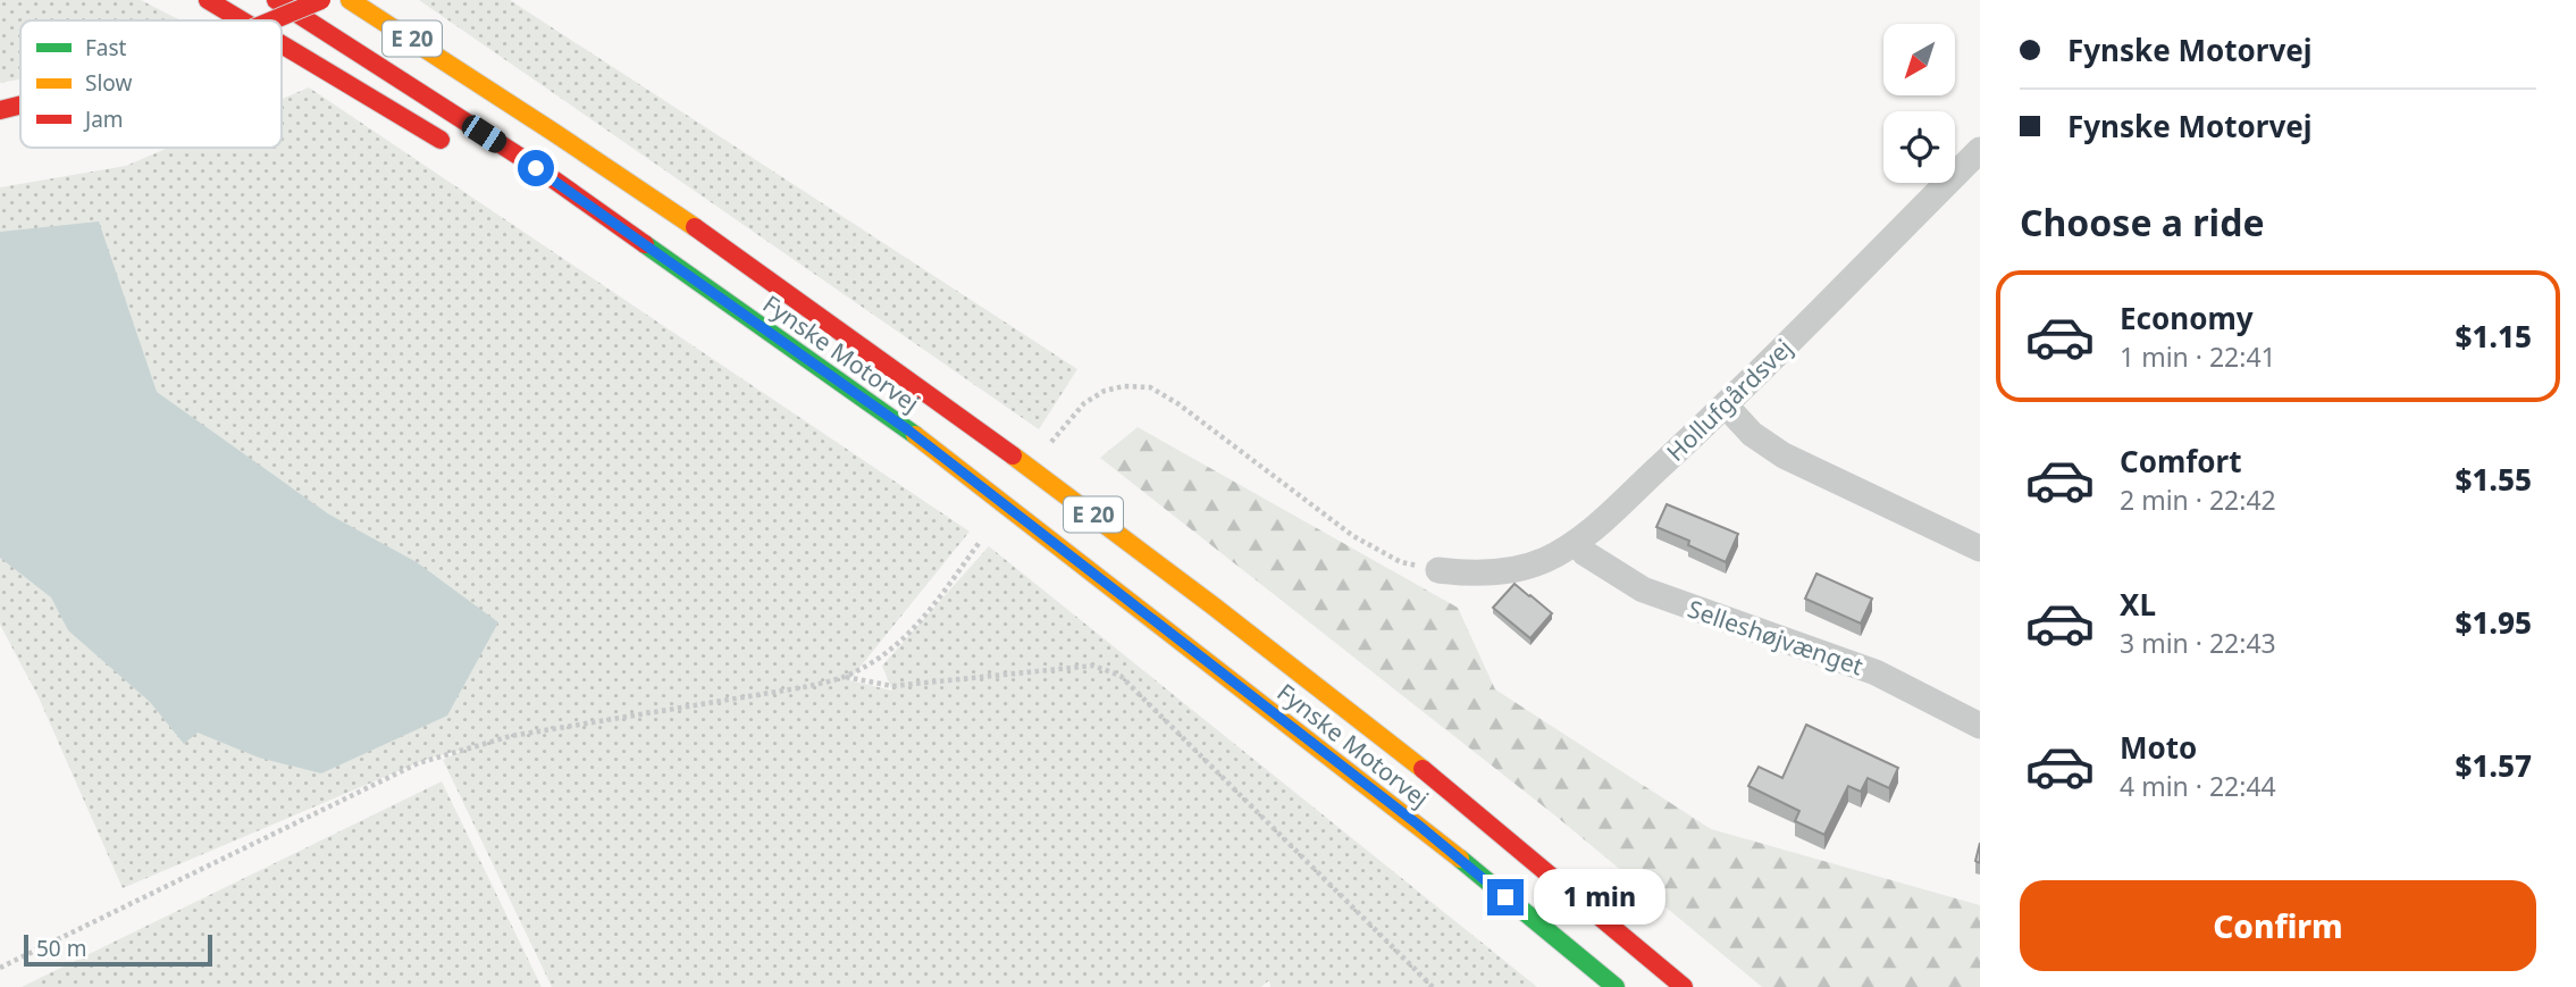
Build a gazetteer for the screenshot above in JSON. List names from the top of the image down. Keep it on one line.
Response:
{"streets":{"main road":["E 20","Fynske Motorvej"],"street":["Hollufgårdsvej","Selleshøjvænget"]},"crossings":[["Hollufgårdsvej","Selleshøjvænget"]],"legend":["Fast","Slow","Jam"],"scale_bar":"50 m","north":"bottom left","page":{"banner":["Fynske Motorvej","Fynske Motorvej"],"heading":"Choose a ride","list":[{"name":"Economy","note":"1 min · 22:41","value":"$1.15"},{"name":"Comfort","note":"2 min · 22:42","value":"$1.55"},{"name":"XL","note":"3 min · 22:43","value":"$1.95"},{"name":"Moto","note":"4 min · 22:44","value":"$1.57"}],"buttons":"Confirm","bubble":"1 min","scale":"50 m"}}
